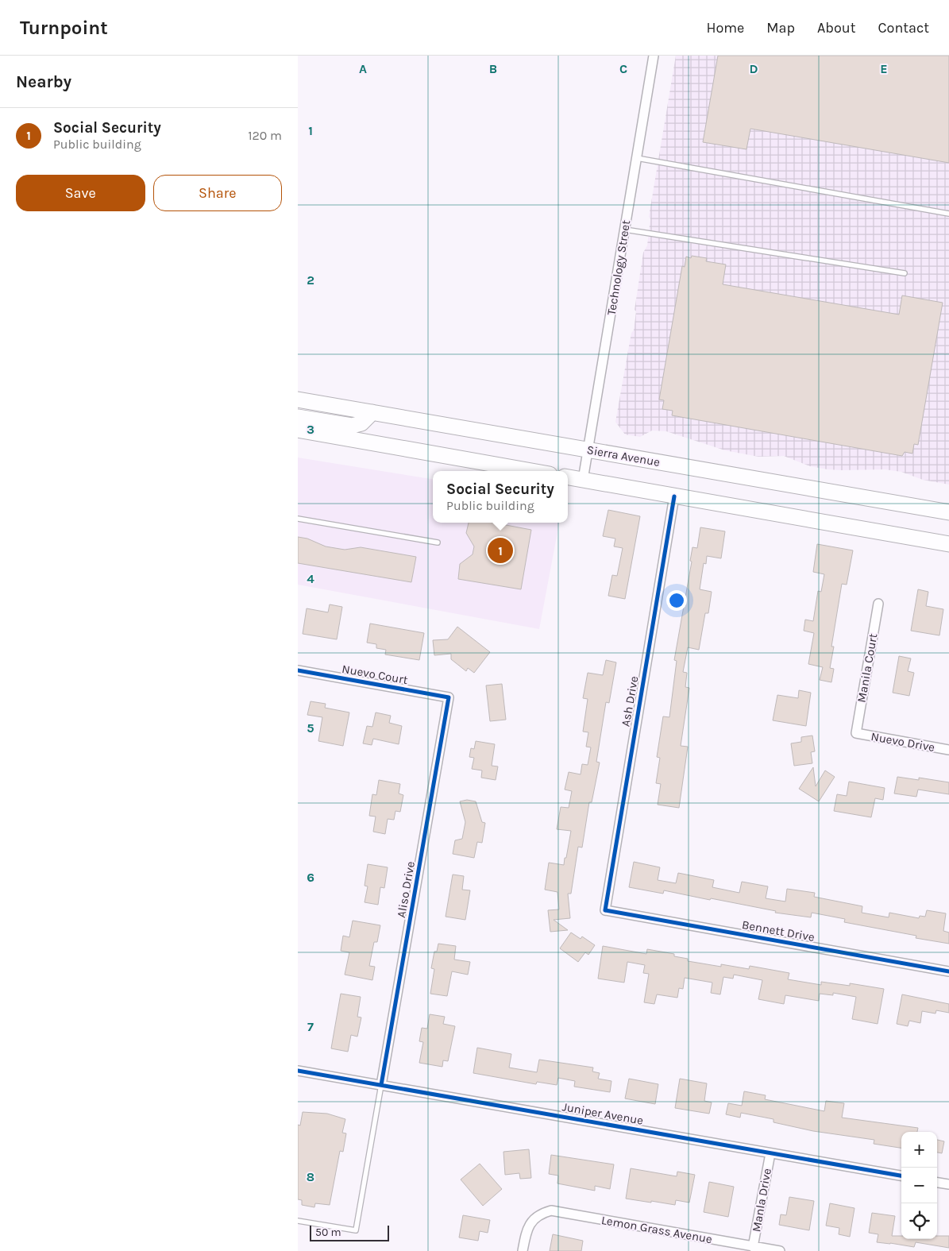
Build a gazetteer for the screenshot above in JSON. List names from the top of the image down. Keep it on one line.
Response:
{"streets":{"main road":["Sierra Avenue"],"street":["Technology Street","Manila Court","Nuevo Court","Ash Drive","Nuevo Drive","Aliso Drive","Bennett Drive","Juniper Avenue","Manla Drive","Lemon Grass Avenue"]},"crossings":[["Technology Street","Sierra Avenue"],["Manila Court","Nuevo Drive"],["Nuevo Court","Aliso Drive"],["Ash Drive","Bennett Drive"],["Aliso Drive","Juniper Avenue"],["Juniper Avenue","Manla Drive"],["Manla Drive","Lemon Grass Avenue"]],"scale_bar":"50 m","page":{"header":"Turnpoint","nav":["Home","Map","About","Contact"],"heading":"Nearby","list":[{"mark":"1","name":"Social Security","note":"Public building","value":"120 m"}],"buttons":["Save","Share"],"popup":["Social Security","Public building"],"pins":"1","map_buttons":["+","−"],"scale":"50 m"},"grid":{"columns":["A","B","C","D","E"],"rows":["1","2","3","4","5","6","7","8"]}}
